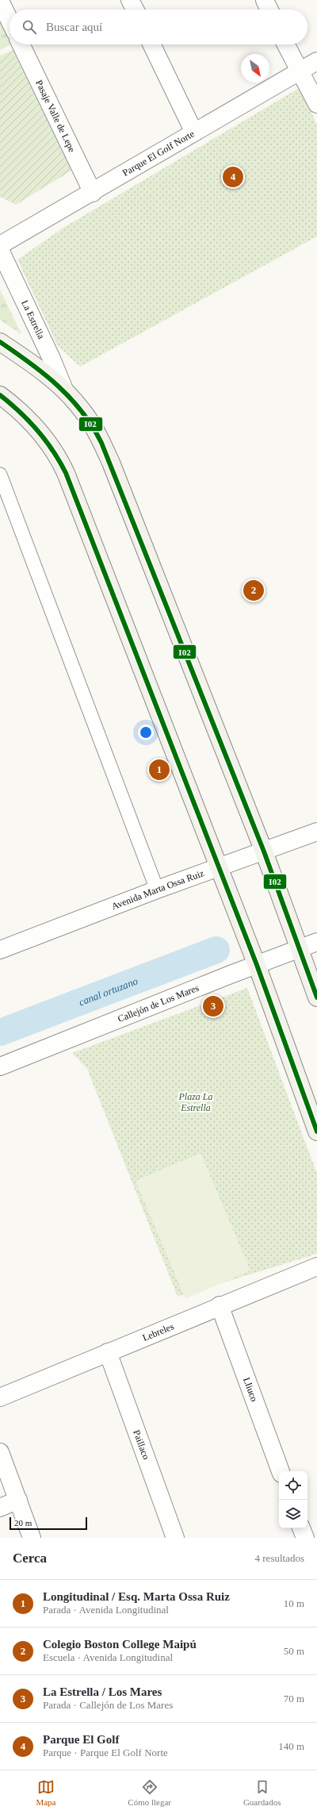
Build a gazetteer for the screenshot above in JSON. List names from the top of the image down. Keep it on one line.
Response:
{"streets":{"street":["Pasaje Valle de Lepe","Parque El Golf Norte","La Estrella","Avenida Marta Ossa Ruiz","Callejón de Los Mares","Lebreles","Lliuco","Paillaco"]},"crossings":[["Pasaje Valle de Lepe","Parque El Golf Norte"],["Lebreles","Lliuco"],["Lebreles","Paillaco"]],"water":["canal ortuzano"],"parks":["Plaza La Estrella"],"lines":["transit line I02"],"scale_bar":"20 m","north":"bottom right","page":{"search":"Buscar aquí","pins":["4","2","1","3"],"scale":"20 m","heading":["Cerca","4 resultados"],"list":[{"mark":"1","name":"Longitudinal / Esq. Marta Ossa Ruiz","note":"Parada · Avenida Longitudinal","value":"10 m"},{"mark":"2","name":"Colegio Boston College Maipú","note":"Escuela · Avenida Longitudinal","value":"50 m"},{"mark":"3","name":"La Estrella / Los Mares","note":"Parada · Callejón de Los Mares","value":"70 m"},{"mark":"4","name":"Parque El Golf","note":"Parque · Parque El Golf Norte","value":"140 m"}],"nav":["Mapa","Cómo llegar","Guardados"]}}
